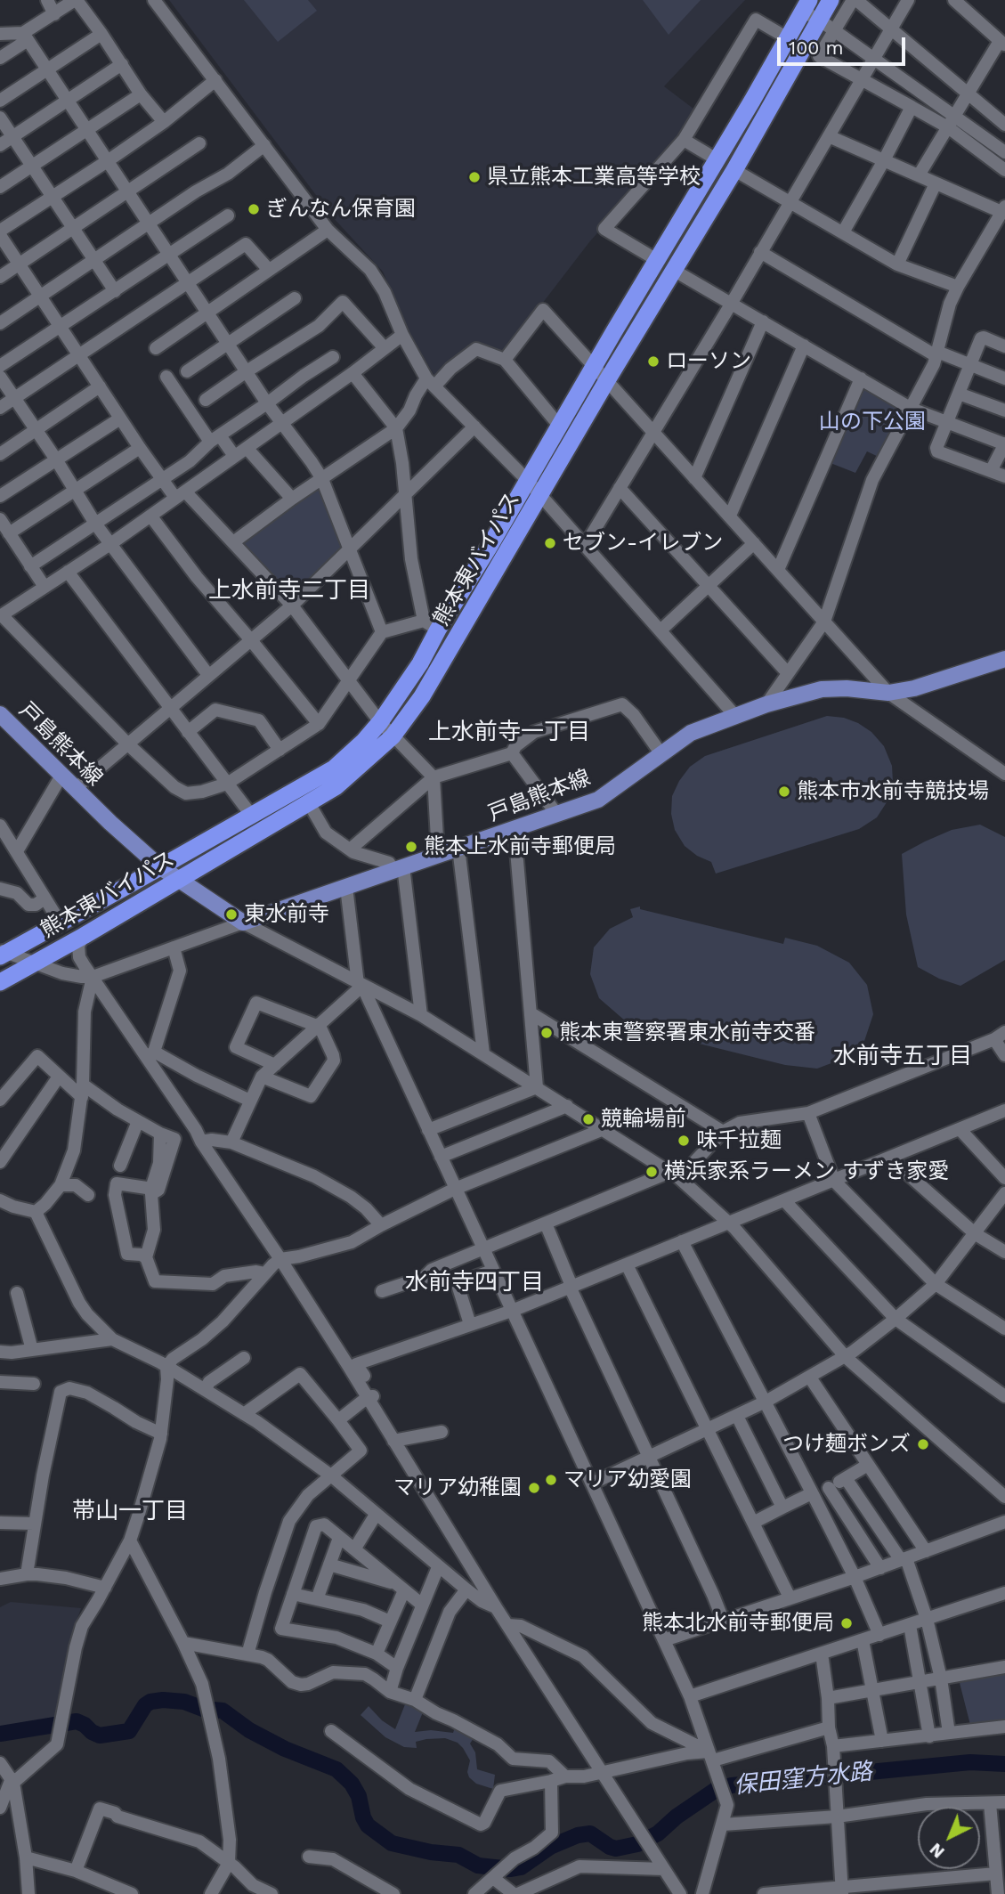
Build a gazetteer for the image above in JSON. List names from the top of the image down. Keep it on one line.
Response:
{"streets":{"highway":["熊本東バイパス"],"main road":["戸島熊本線"]},"crossings":[["熊本東バイパス","戸島熊本線"]],"districts":["上水前寺二丁目","上水前寺一丁目","水前寺五丁目","水前寺四丁目","帯山一丁目"],"water":["保田窪方水路"],"parks":["山の下公園"],"places":["県立熊本工業高等学校","ぎんなん保育園","ローソン","セブン-イレブン","熊本市水前寺競技場","熊本上水前寺郵便局","東水前寺","熊本東警察署東水前寺交番","競輪場前","味千拉麺","横浜家系ラーメン すずき家愛","つけ麺ボンズ","マリア幼愛園","マリア幼稚園","熊本北水前寺郵便局"],"scale_bar":"100 m","north":"bottom left"}
